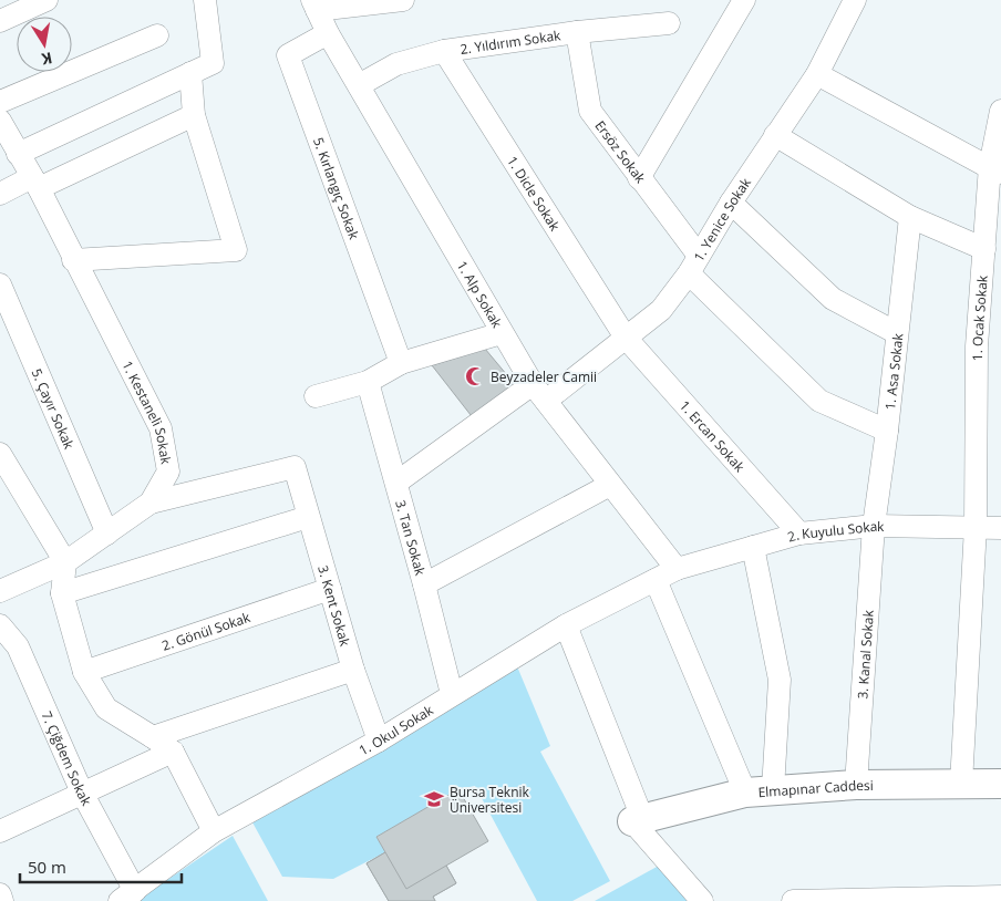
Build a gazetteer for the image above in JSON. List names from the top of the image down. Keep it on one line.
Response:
{"streets":{"street":["2. Yıldırım Sokak","Ersöz Sokak","5. Kırlangıç Sokak","1. Dicle Sokak","1. Yenice Sokak","1. Alp Sokak","1. Ocak Sokak","1. Asa Sokak","5. Çayır Sokak","1. Kestaneli Sokak","1. Ercan Sokak","2. Kuyulu Sokak","3. Tan Sokak","3. Kent Sokak","2. Gönül Sokak","3. Kanal Sokak","1. Okul Sokak","7. Çiğdem Sokak","Elmapınar Caddesi"]},"crossings":[["2. Yıldırım Sokak","Ersöz Sokak"],["2. Yıldırım Sokak","1. Dicle Sokak"],["2. Yıldırım Sokak","1. Alp Sokak"],["Ersöz Sokak","1. Yenice Sokak"],["Ersöz Sokak","1. Asa Sokak"],["5. Kırlangıç Sokak","1. Alp Sokak"],["1. Dicle Sokak","1. Yenice Sokak"],["1. Dicle Sokak","1. Ercan Sokak"],["1. Yenice Sokak","1. Alp Sokak"],["1. Yenice Sokak","1. Ercan Sokak"],["1. Yenice Sokak","3. Tan Sokak"],["1. Alp Sokak","2. Kuyulu Sokak"],["1. Alp Sokak","1. Okul Sokak"],["1. Ocak Sokak","2. Kuyulu Sokak"],["1. Ocak Sokak","Elmapınar Caddesi"],["1. Asa Sokak","2. Kuyulu Sokak"],["1. Asa Sokak","3. Kanal Sokak"],["5. Çayır Sokak","1. Kestaneli Sokak"],["1. Kestaneli Sokak","3. Kent Sokak"],["1. Ercan Sokak","2. Kuyulu Sokak"],["2. Kuyulu Sokak","3. Kanal Sokak"],["2. Kuyulu Sokak","1. Okul Sokak"],["3. Tan Sokak","1. Okul Sokak"],["3. Kent Sokak","2. Gönül Sokak"],["3. Kent Sokak","1. Okul Sokak"],["3. Kanal Sokak","Elmapınar Caddesi"],["1. Okul Sokak","7. Çiğdem Sokak"]],"places":{"mosque":["Beyzadeler Camii"],"school or university":["Bursa Teknik Üniversitesi"]},"scale_bar":"50 m","north":"bottom"}
